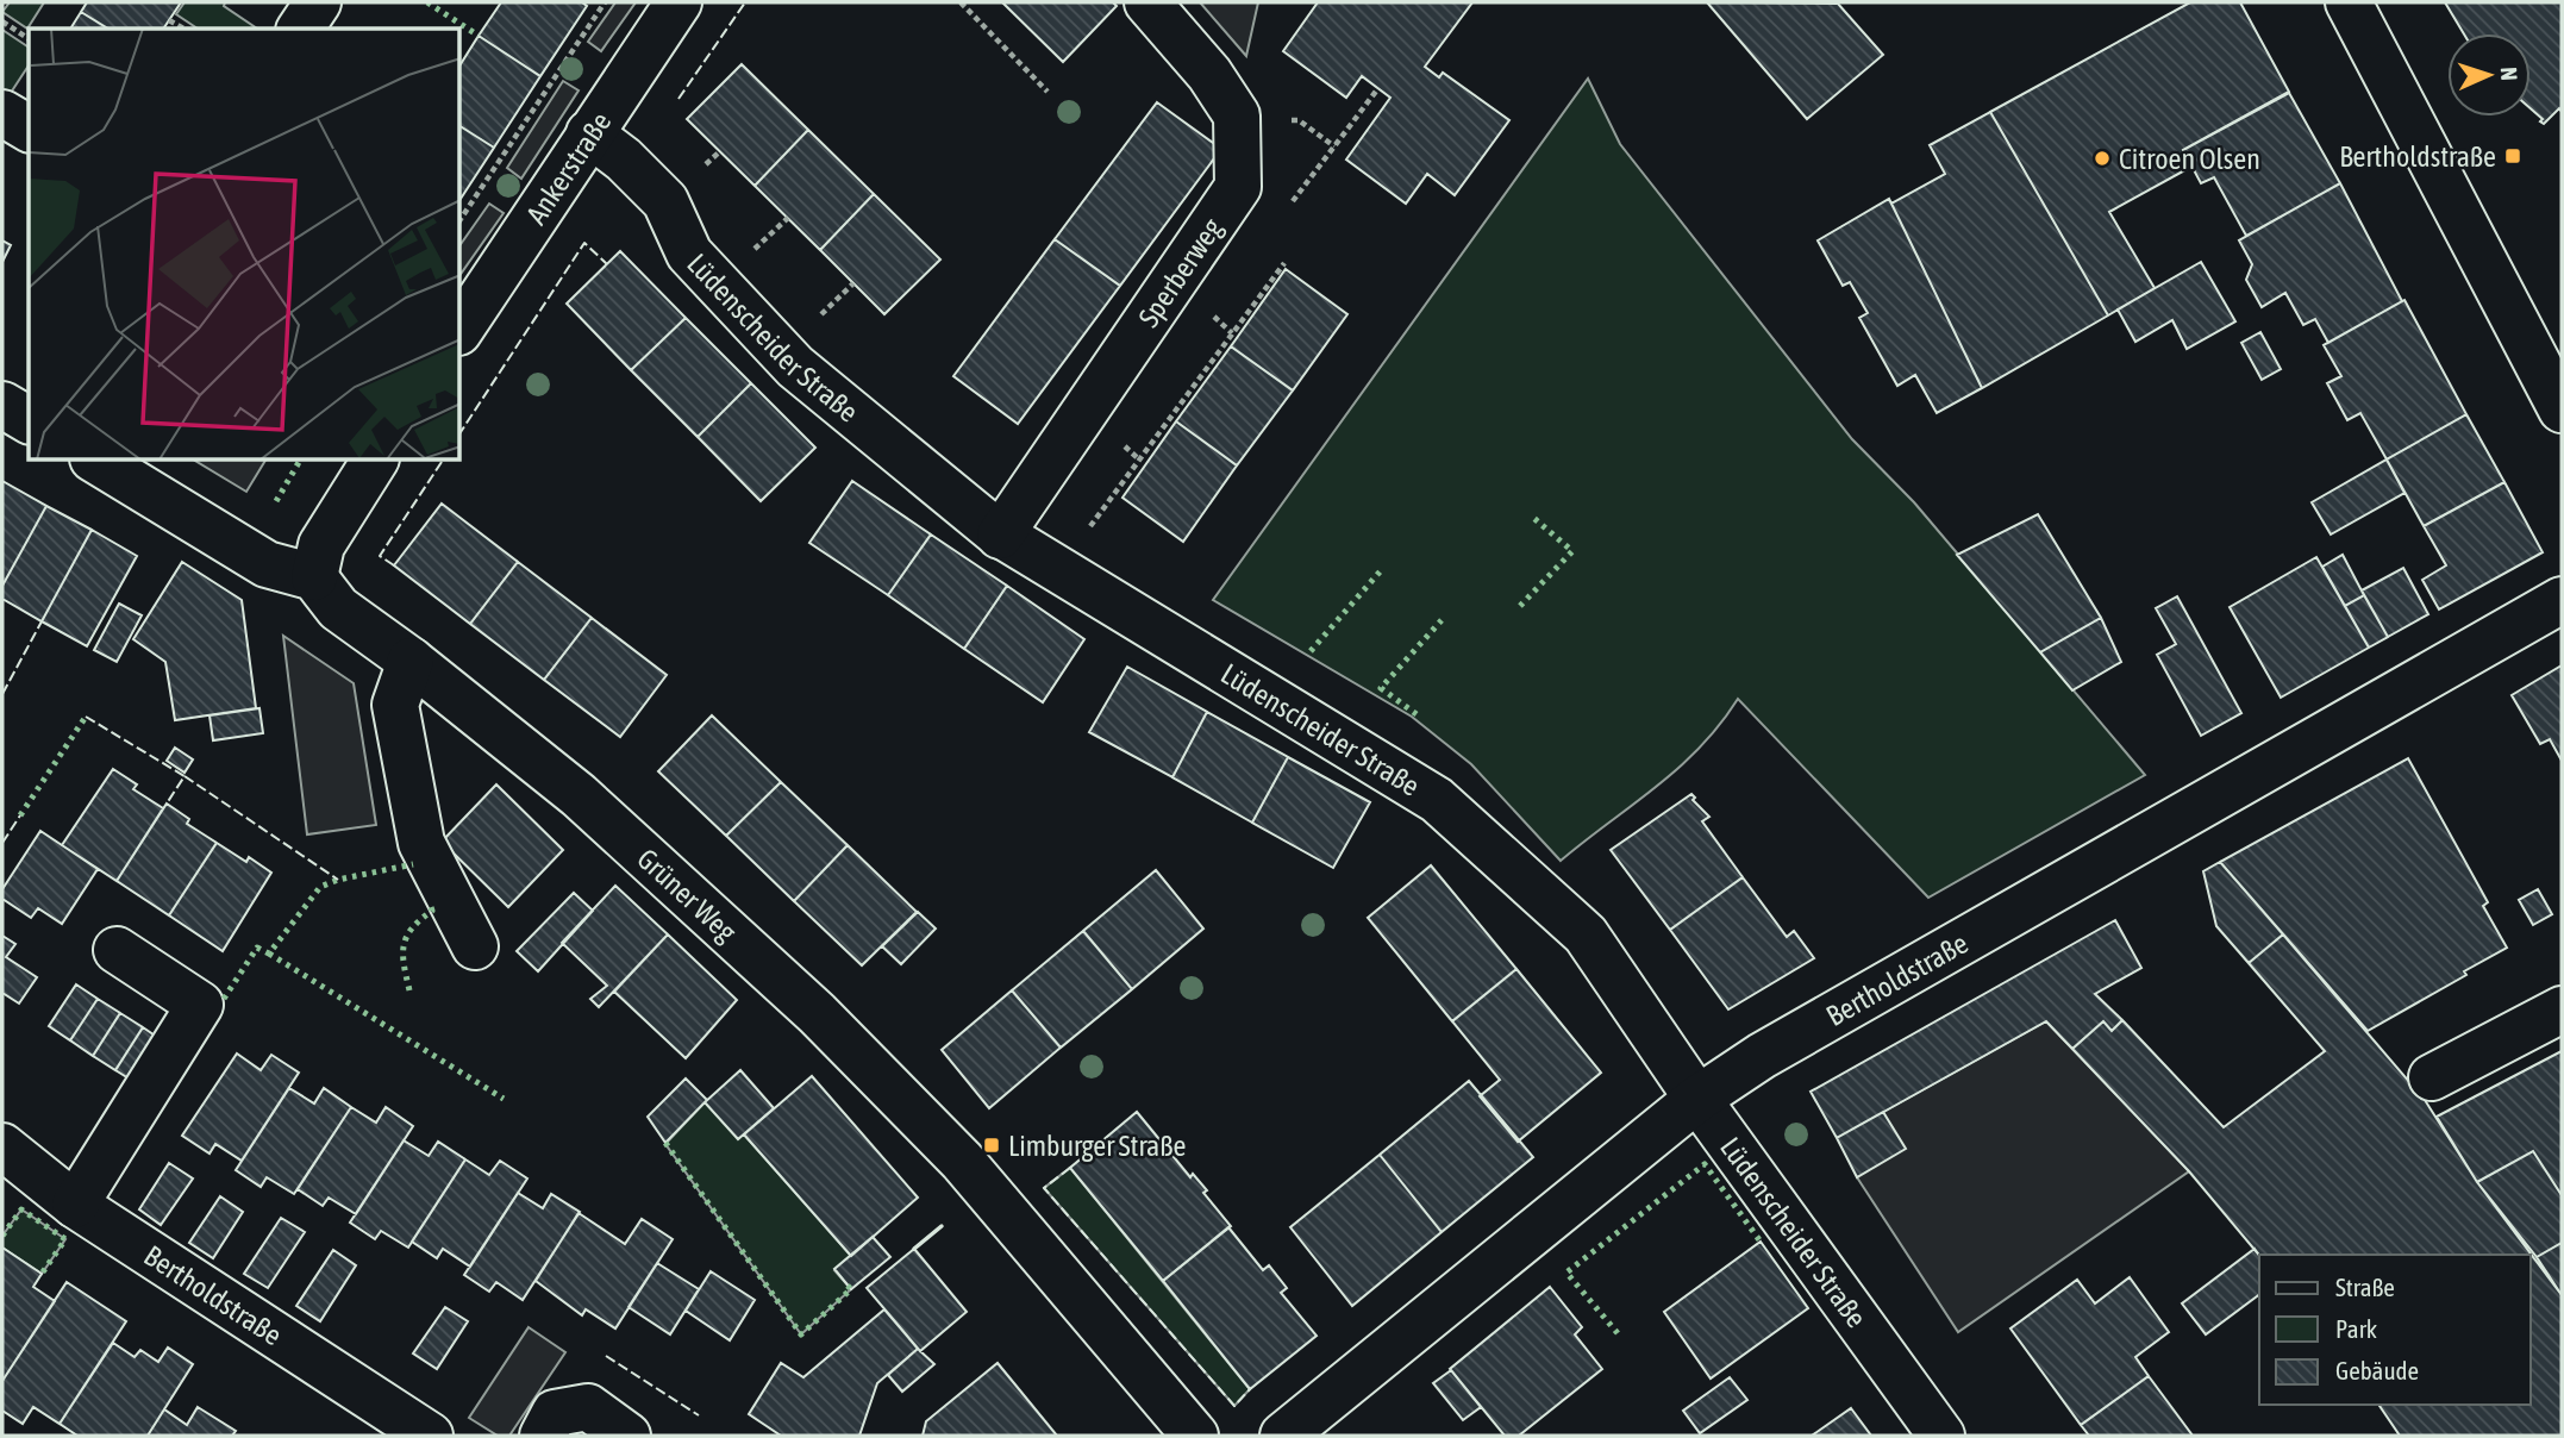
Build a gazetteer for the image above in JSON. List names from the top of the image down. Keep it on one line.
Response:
{"streets":{"street":["Ankerstraße","Sperberweg","Lüdenscheider Straße","Grüner Weg","Bertholdstraße"]},"crossings":[["Ankerstraße","Lüdenscheider Straße"],["Sperberweg","Lüdenscheider Straße"],["Lüdenscheider Straße","Bertholdstraße"]],"places":{"transit":["Bertholdstraße","Limburger Straße"],"other":["Citroen Olsen"]},"legend":["Straße","Park","Gebäude"],"north":"right"}
